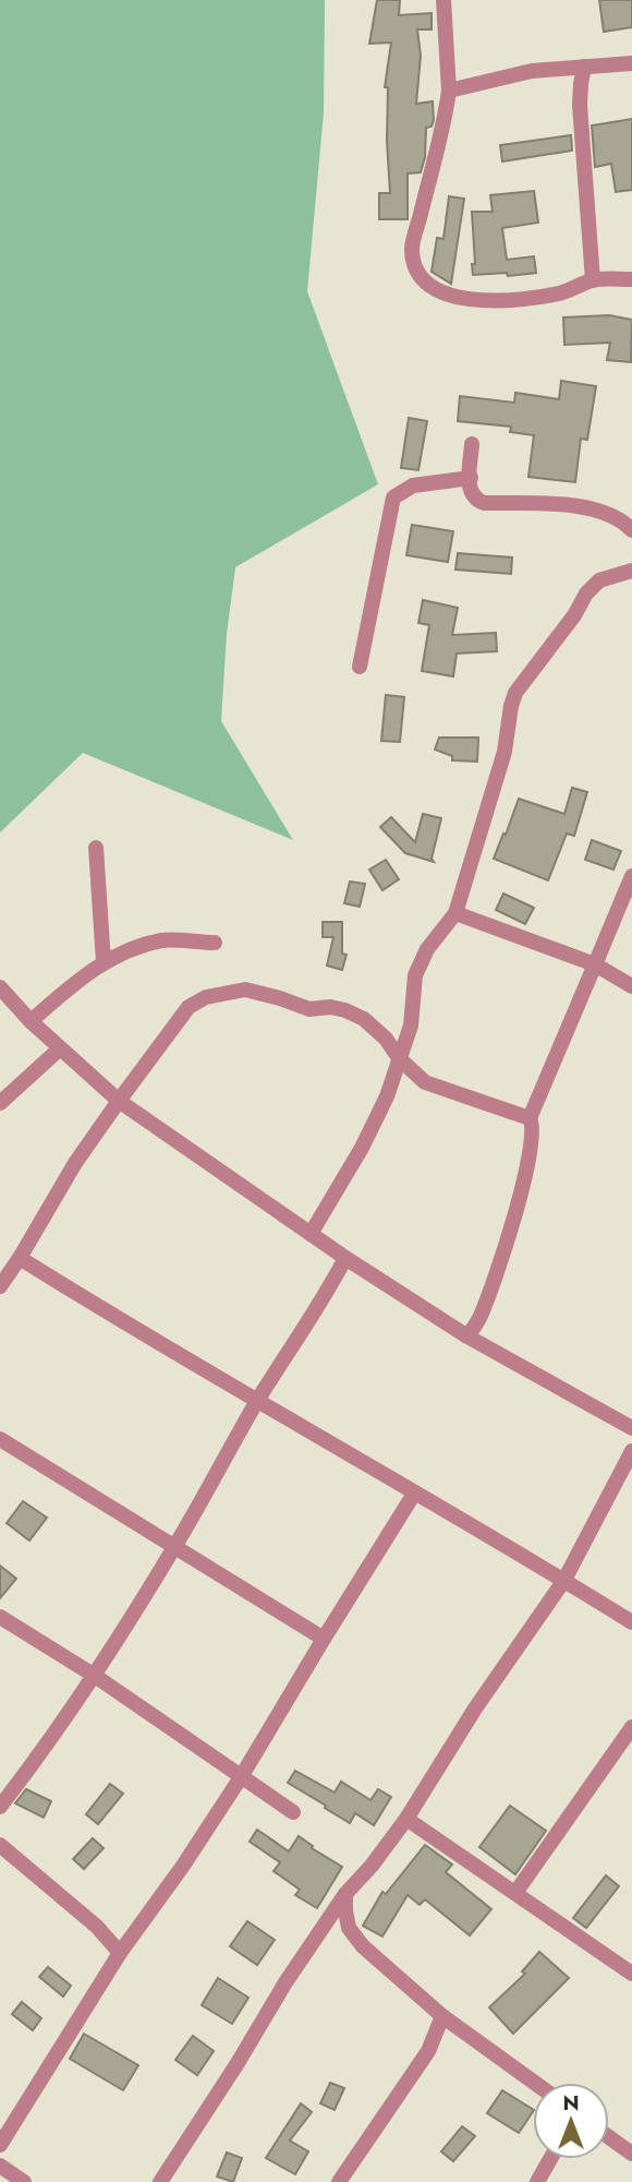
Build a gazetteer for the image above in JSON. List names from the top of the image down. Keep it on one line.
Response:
{"north":"top"}
